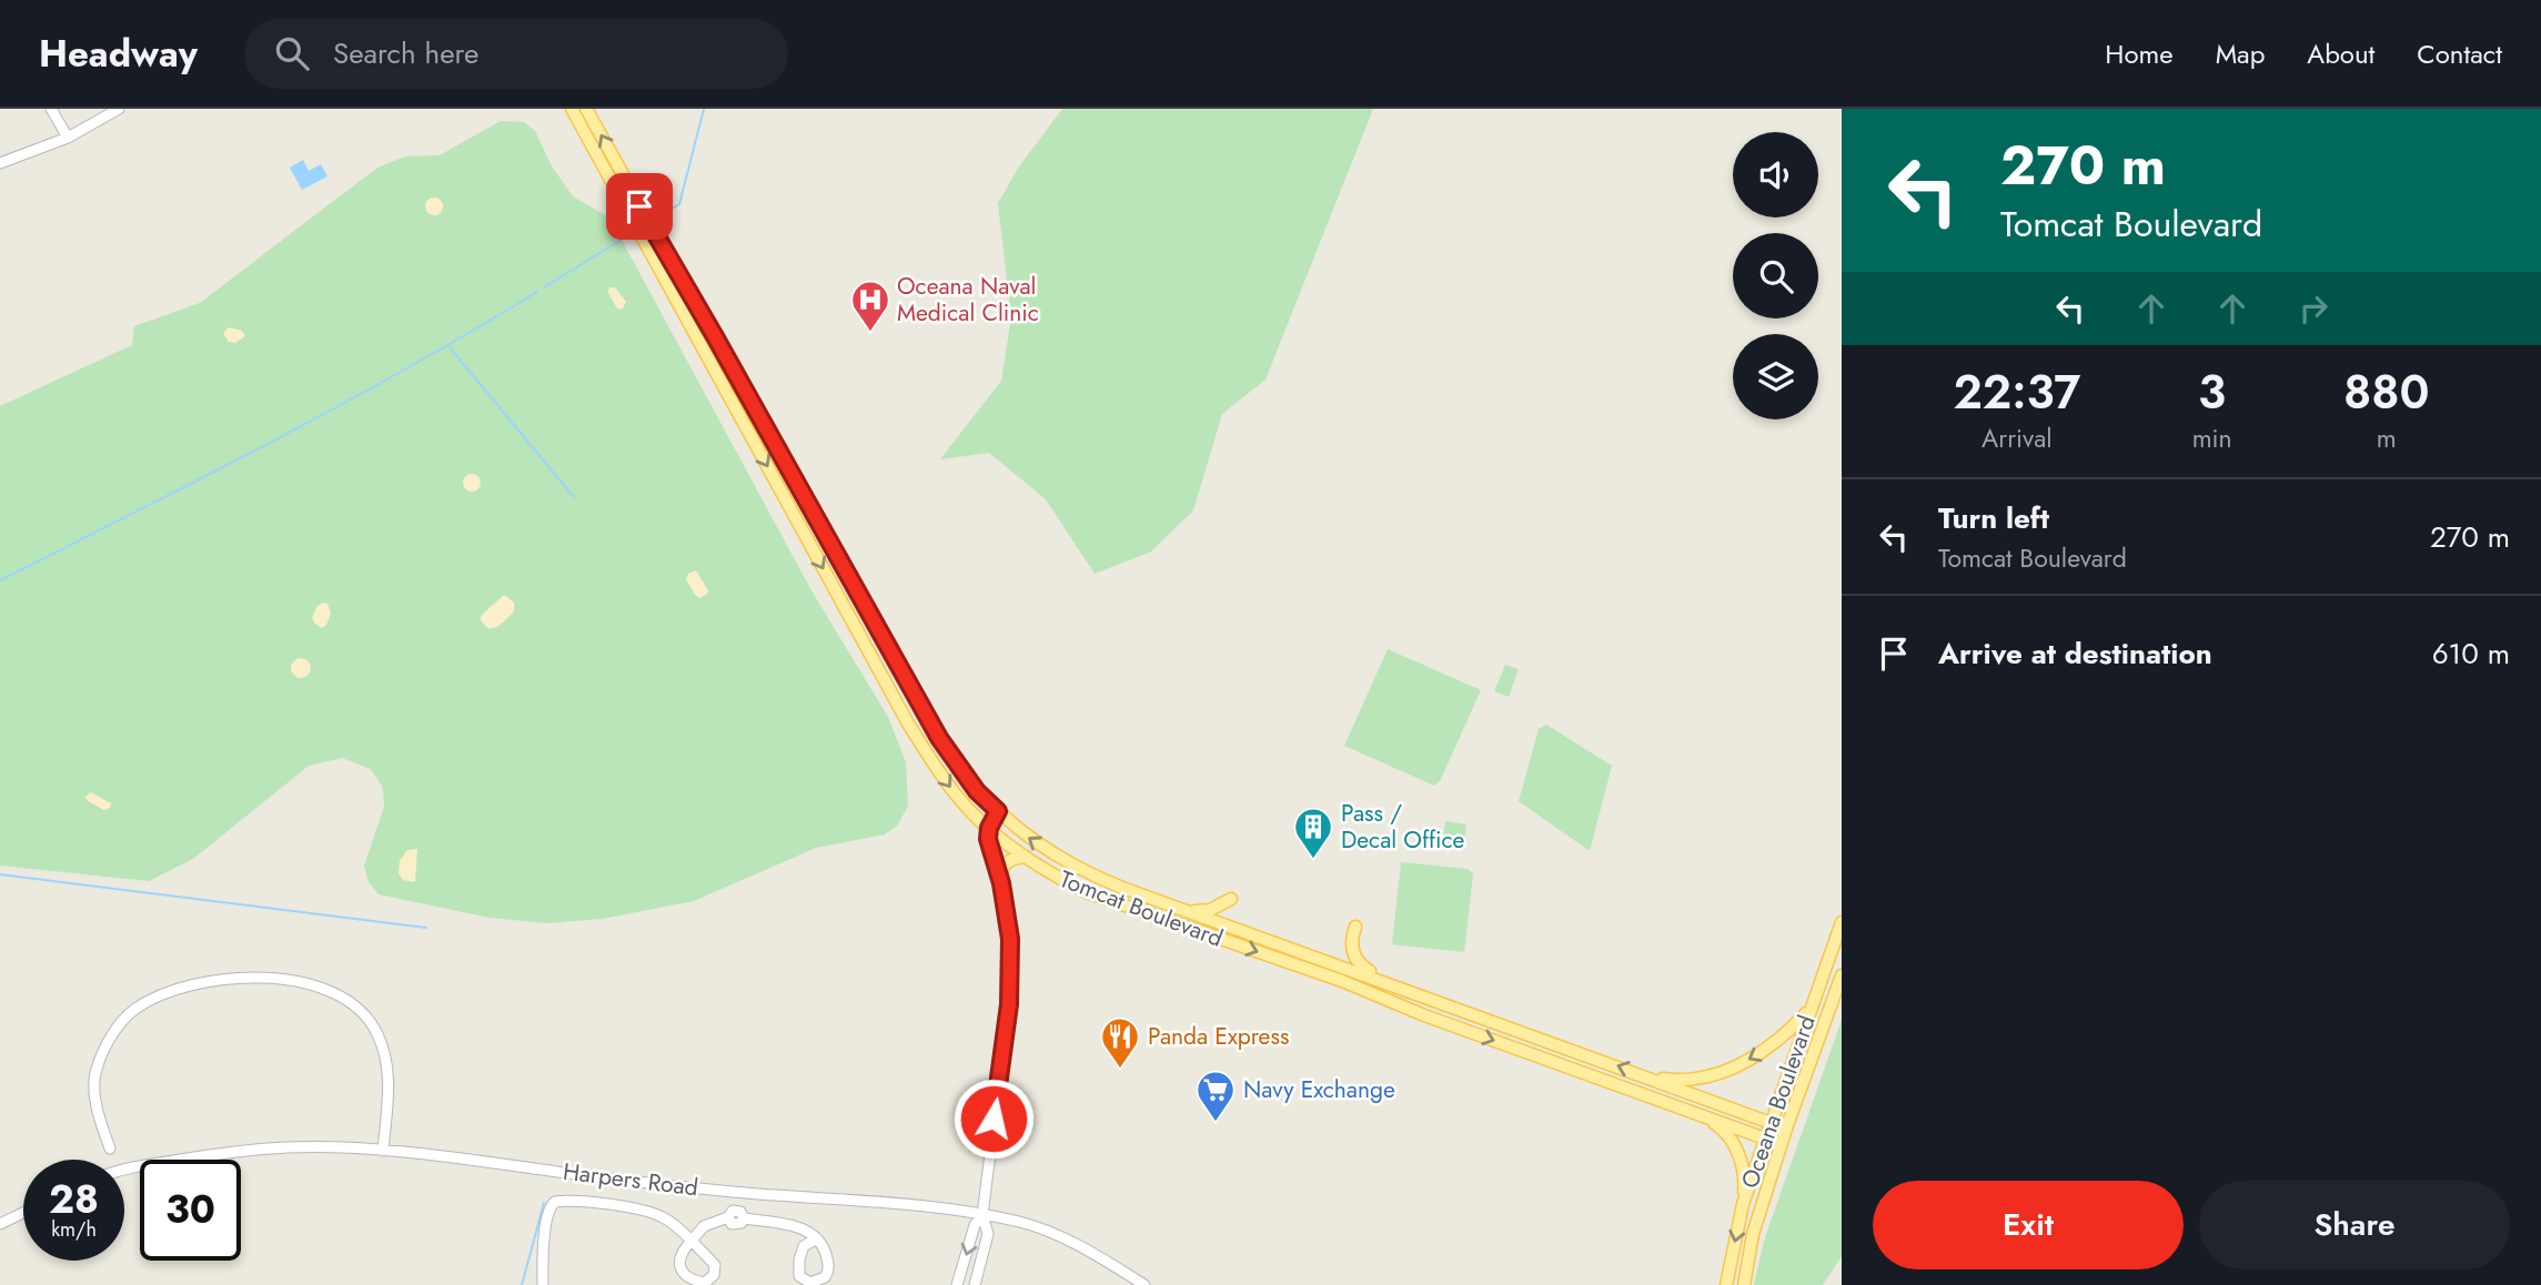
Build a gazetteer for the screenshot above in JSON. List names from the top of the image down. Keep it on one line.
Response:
{"streets":{"main road":["Tomcat Boulevard","Oceana Boulevard"],"street":["Harpers Road"]},"crossings":[["Tomcat Boulevard","Oceana Boulevard"]],"places":{"hospital":["Oceana Naval Medical Clinic"],"building":["Pass / Decal Office"],"restaurant":["Panda Express"],"supermarket":["Navy Exchange"]},"page":{"header":"Headway","search":"Search here","nav":["Home","Map","About","Contact"],"turn":["270 m","Tomcat Boulevard"],"eta":["22:37","Arrival","3","min","880","m"],"list":[{"name":"Turn left","note":"Tomcat Boulevard","value":"270 m"},{"name":"Arrive at destination","value":"610 m"}],"speed":"28 km/h","limit":"30","buttons":["Exit","Share"]}}
